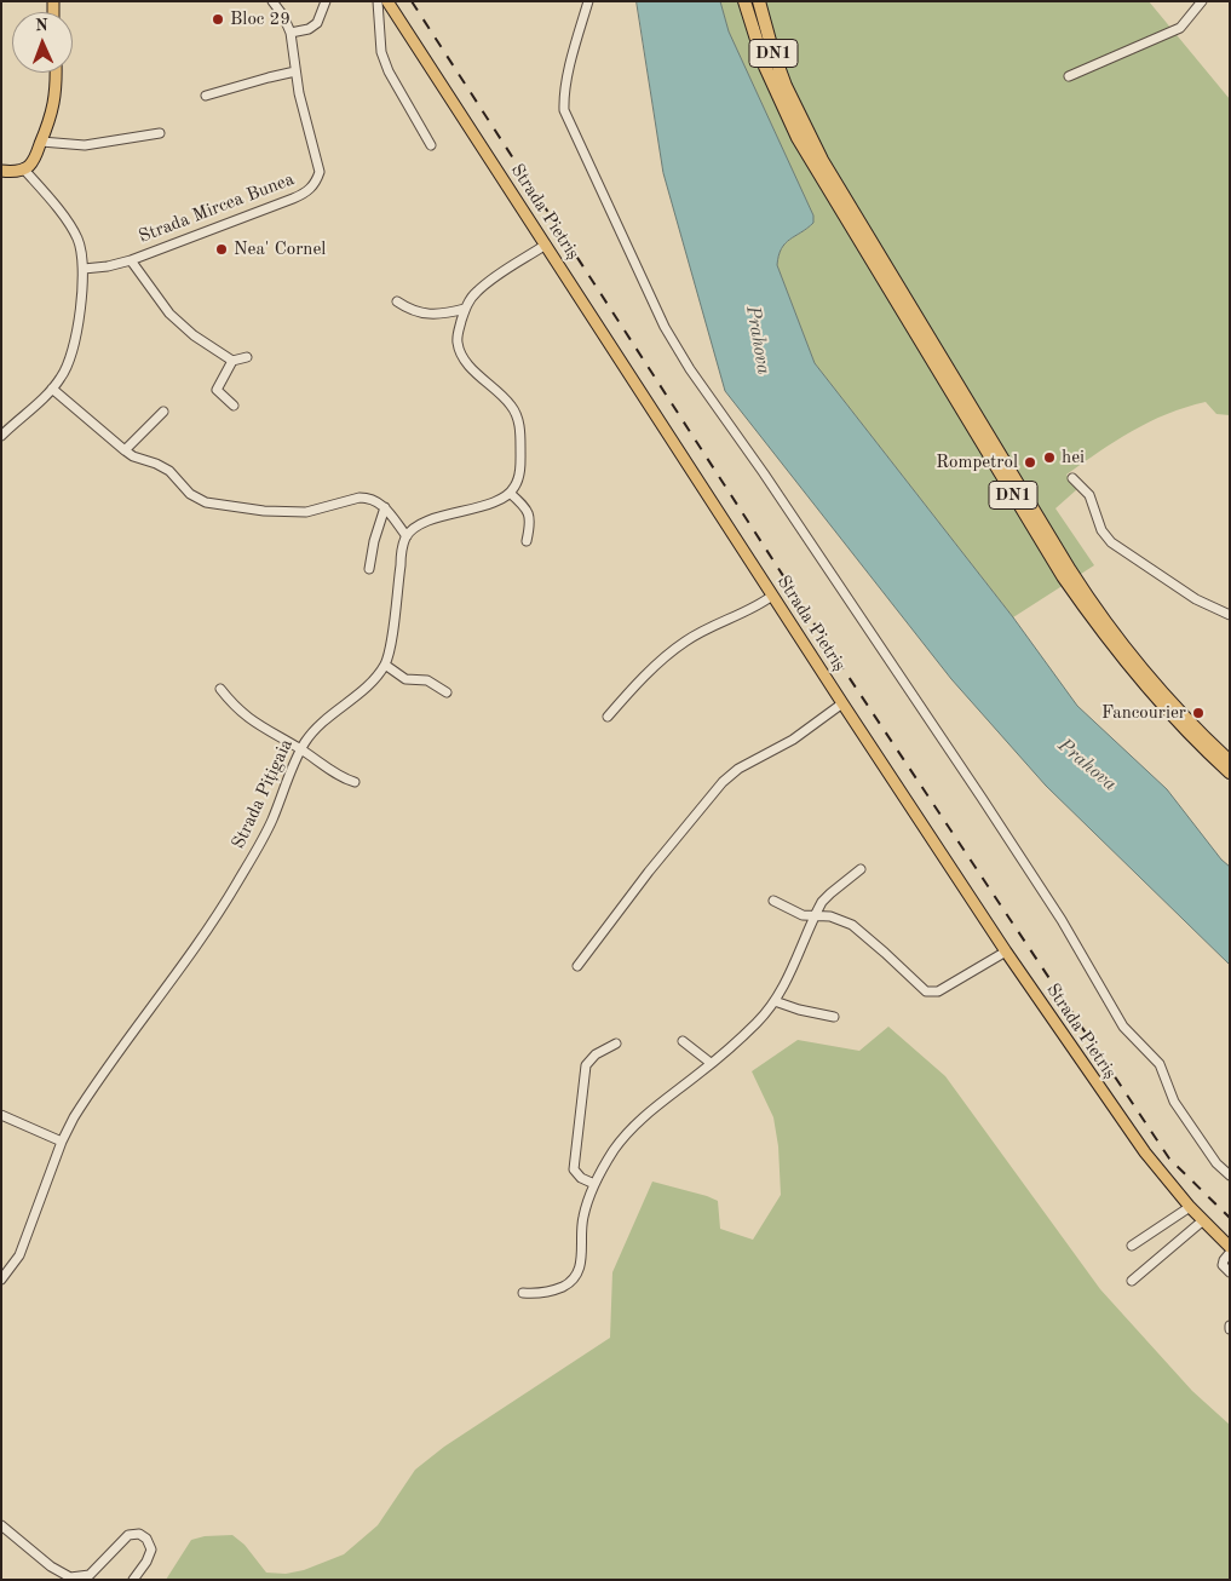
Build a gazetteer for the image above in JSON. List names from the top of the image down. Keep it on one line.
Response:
{"streets":{"highway":["DN1"],"main road":["Strada Pietriș"],"street":["Strada Mircea Bunea","Strada Pițigaia"]},"water":["Prahova"],"places":["Bloc 29","Nea' Cornel","hei","Rompetrol","Fancourier"],"north":"top"}
